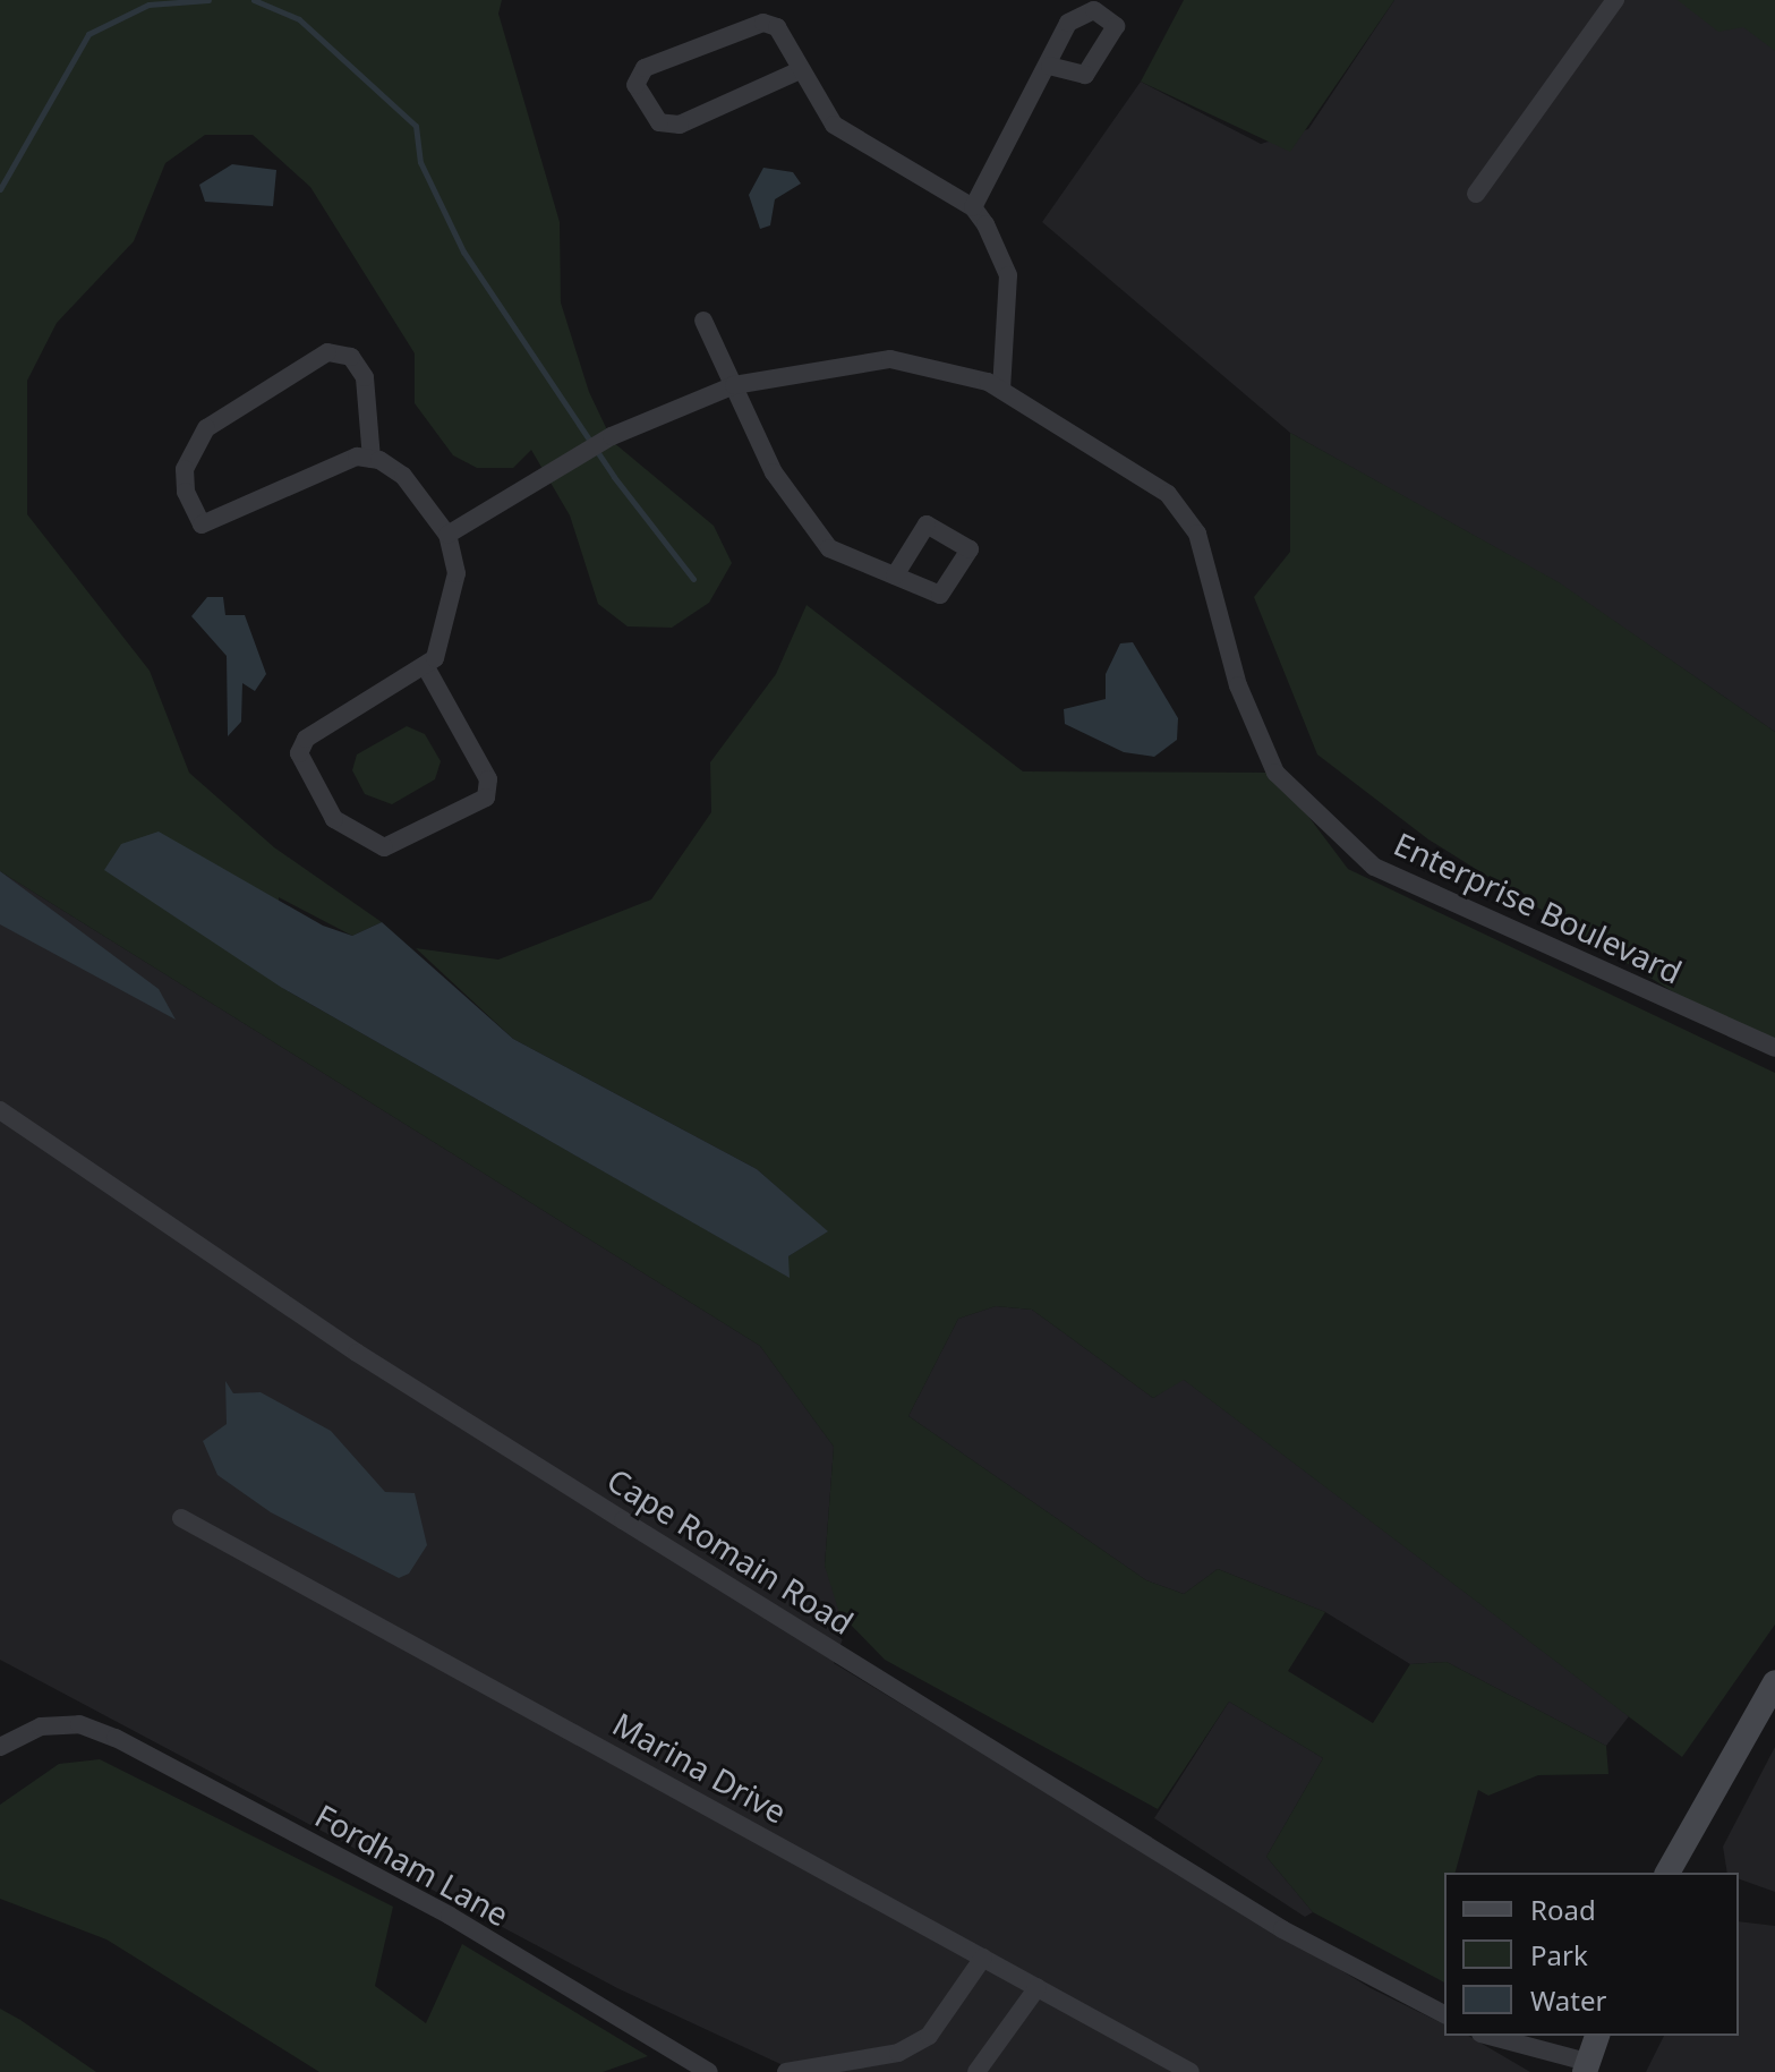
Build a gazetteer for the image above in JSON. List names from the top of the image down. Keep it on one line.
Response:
{"streets":{"street":["Enterprise Boulevard","Cape Romain Road","Marina Drive","Fordham Lane"]},"legend":["Road","Park","Water"]}
